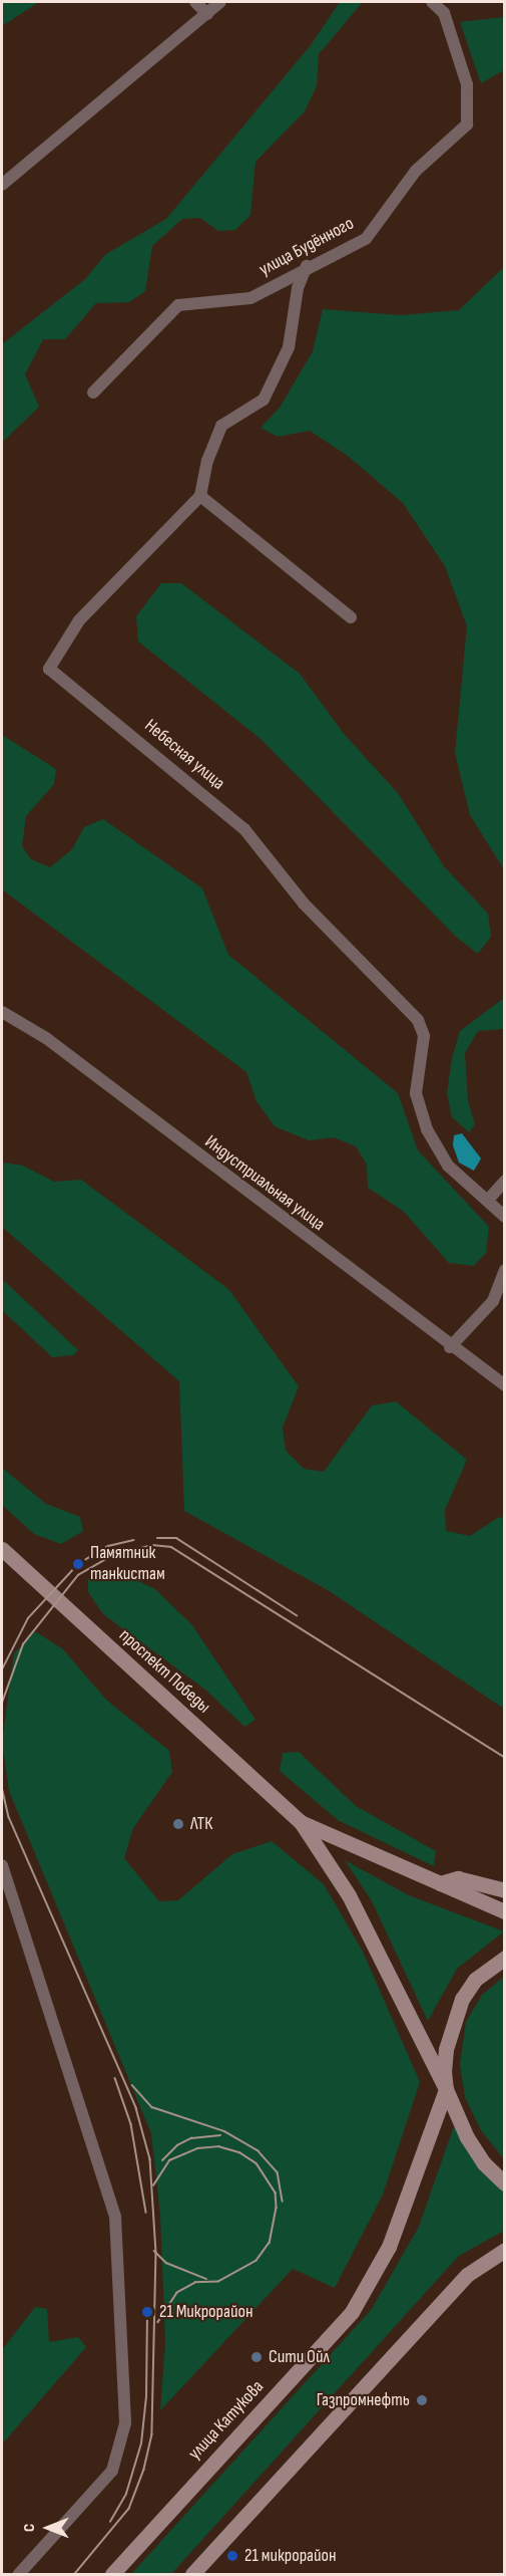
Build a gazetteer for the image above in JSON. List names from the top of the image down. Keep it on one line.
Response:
{"streets":{"main road":["проспект Победы","улица Катукова"],"street":["улица Будённого","Небесная улица","Индустриальная улица"]},"places":["Памятник танкистам","ЛТК","21 Микрорайон","Сити Ойл","Газпромнефть","21 микрорайон"],"north":"left"}
